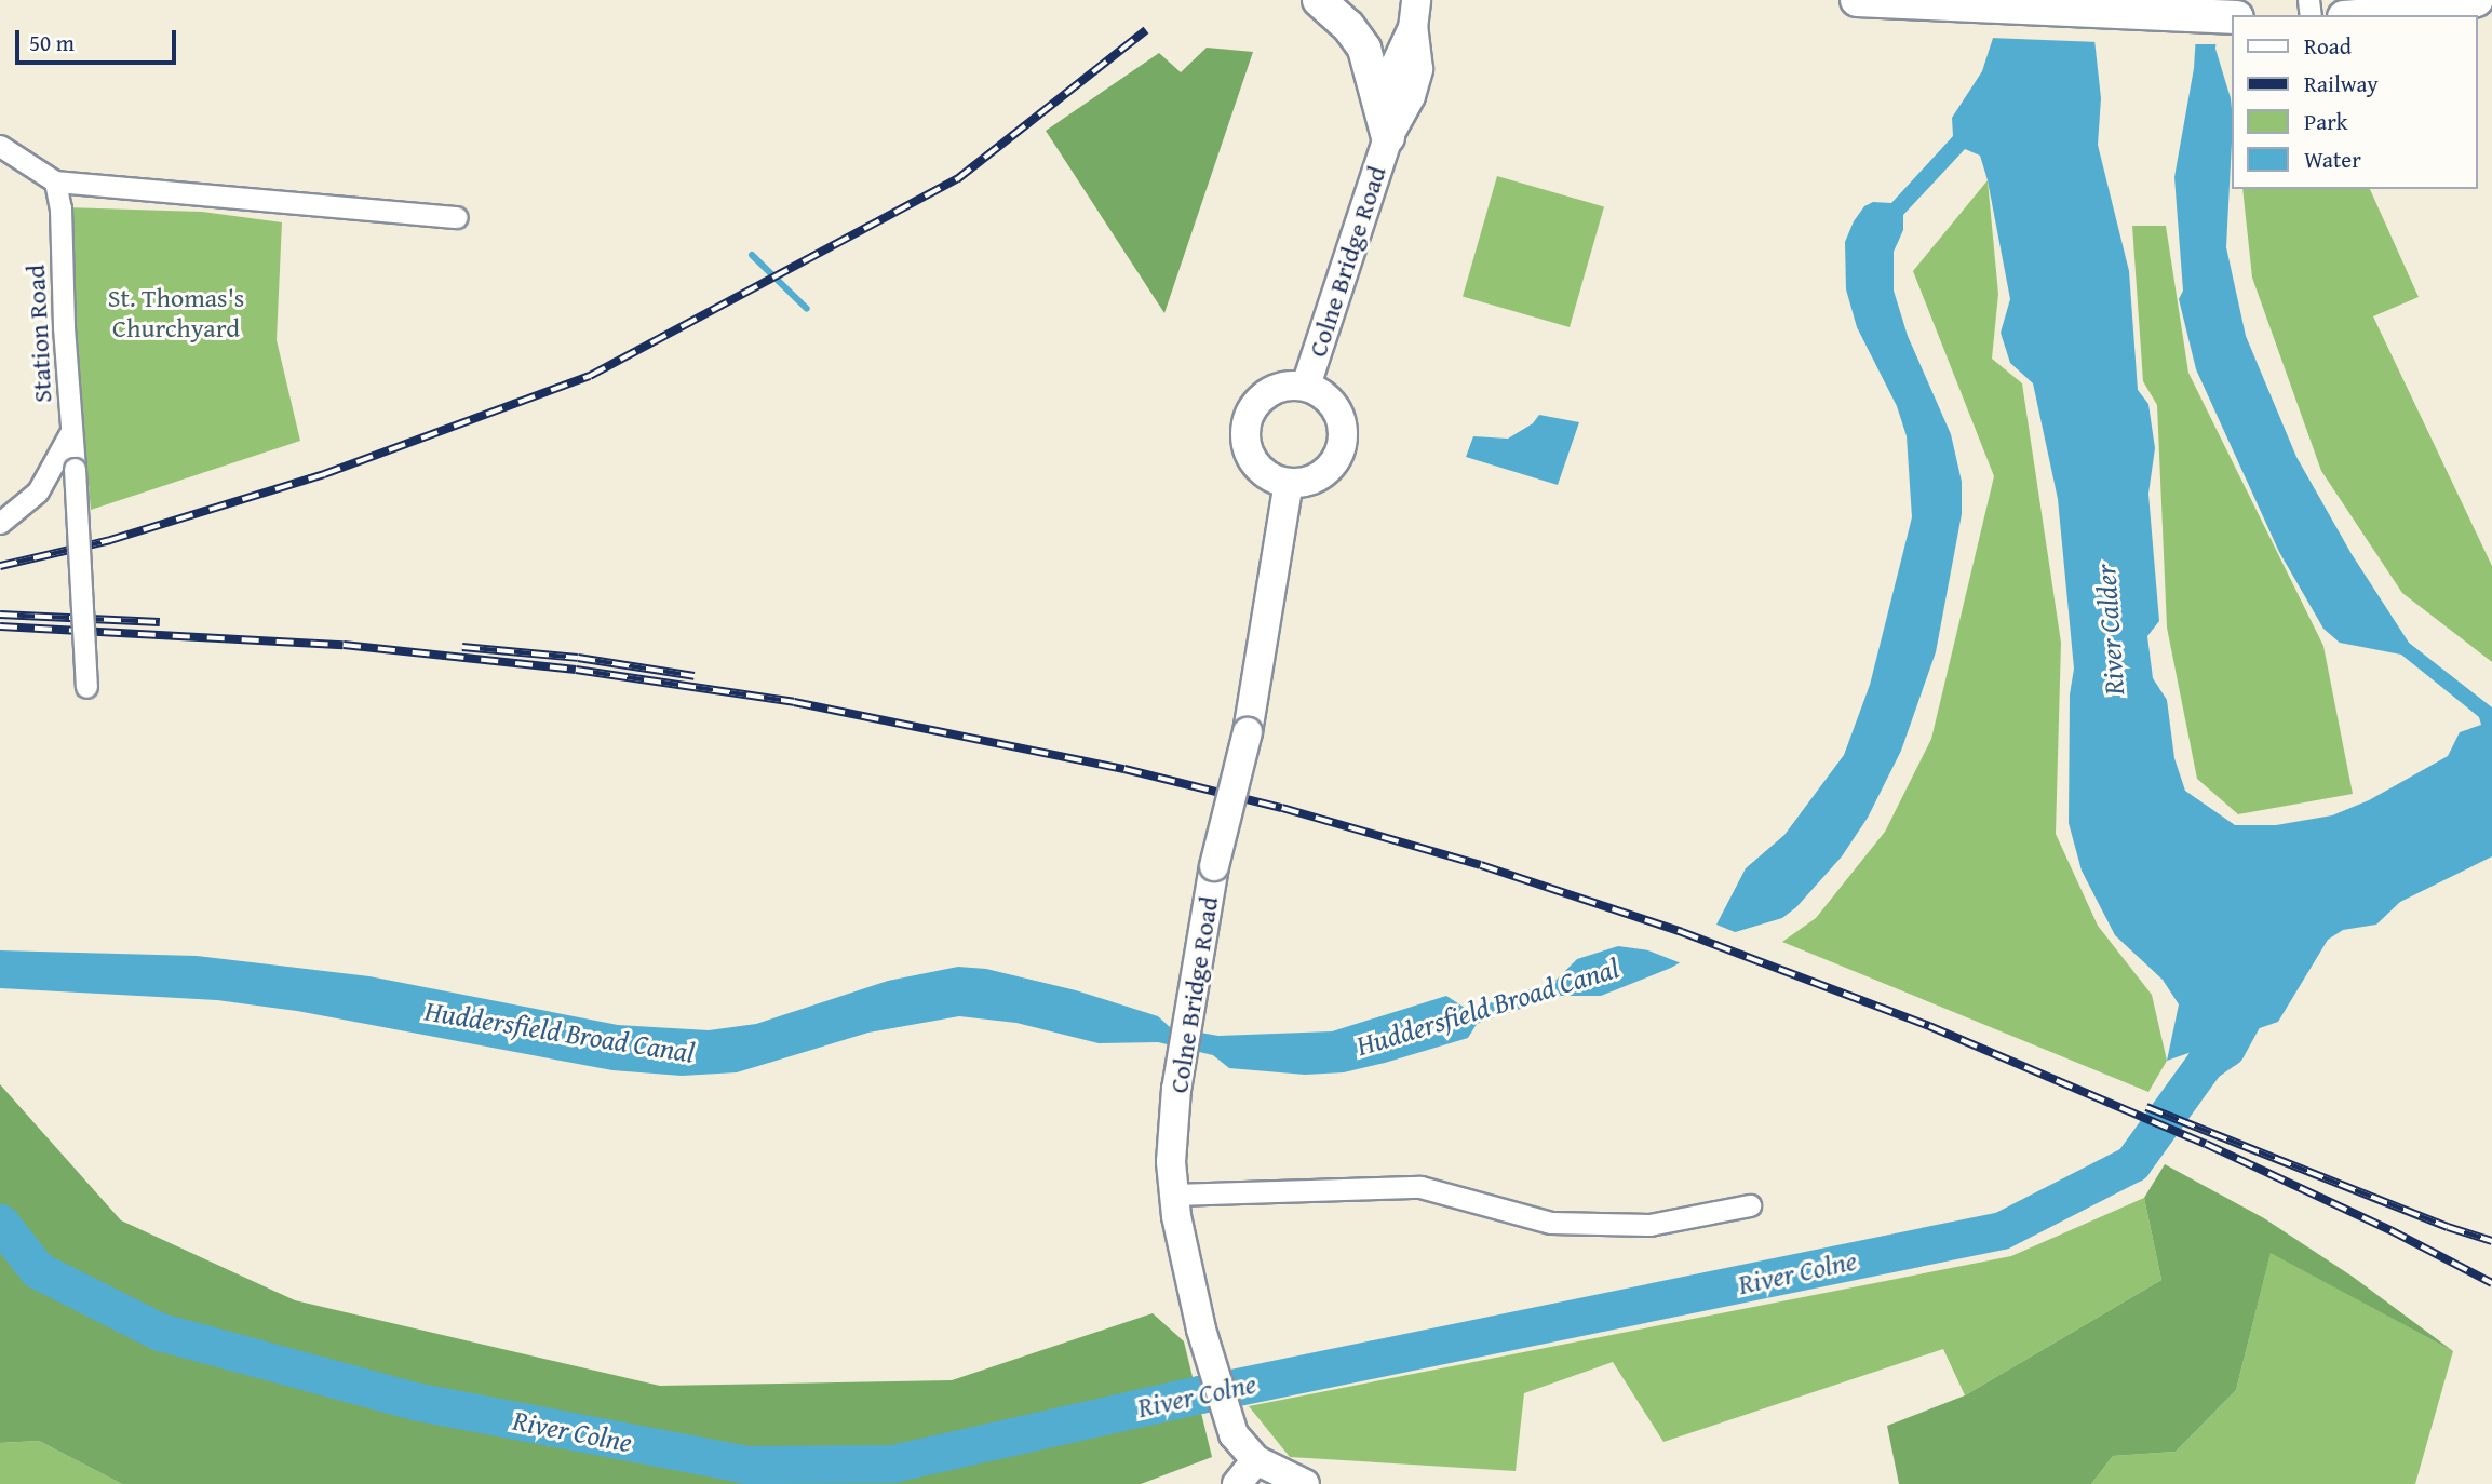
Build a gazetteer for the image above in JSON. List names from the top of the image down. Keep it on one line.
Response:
{"streets":{"main road":["Colne Bridge Road"],"street":["Station Road"]},"water":["River Calder","Huddersfield Broad Canal","River Colne"],"parks":["St. Thomas's Churchyard"],"legend":["Road","Railway","Park","Water"],"scale_bar":"50 m"}
